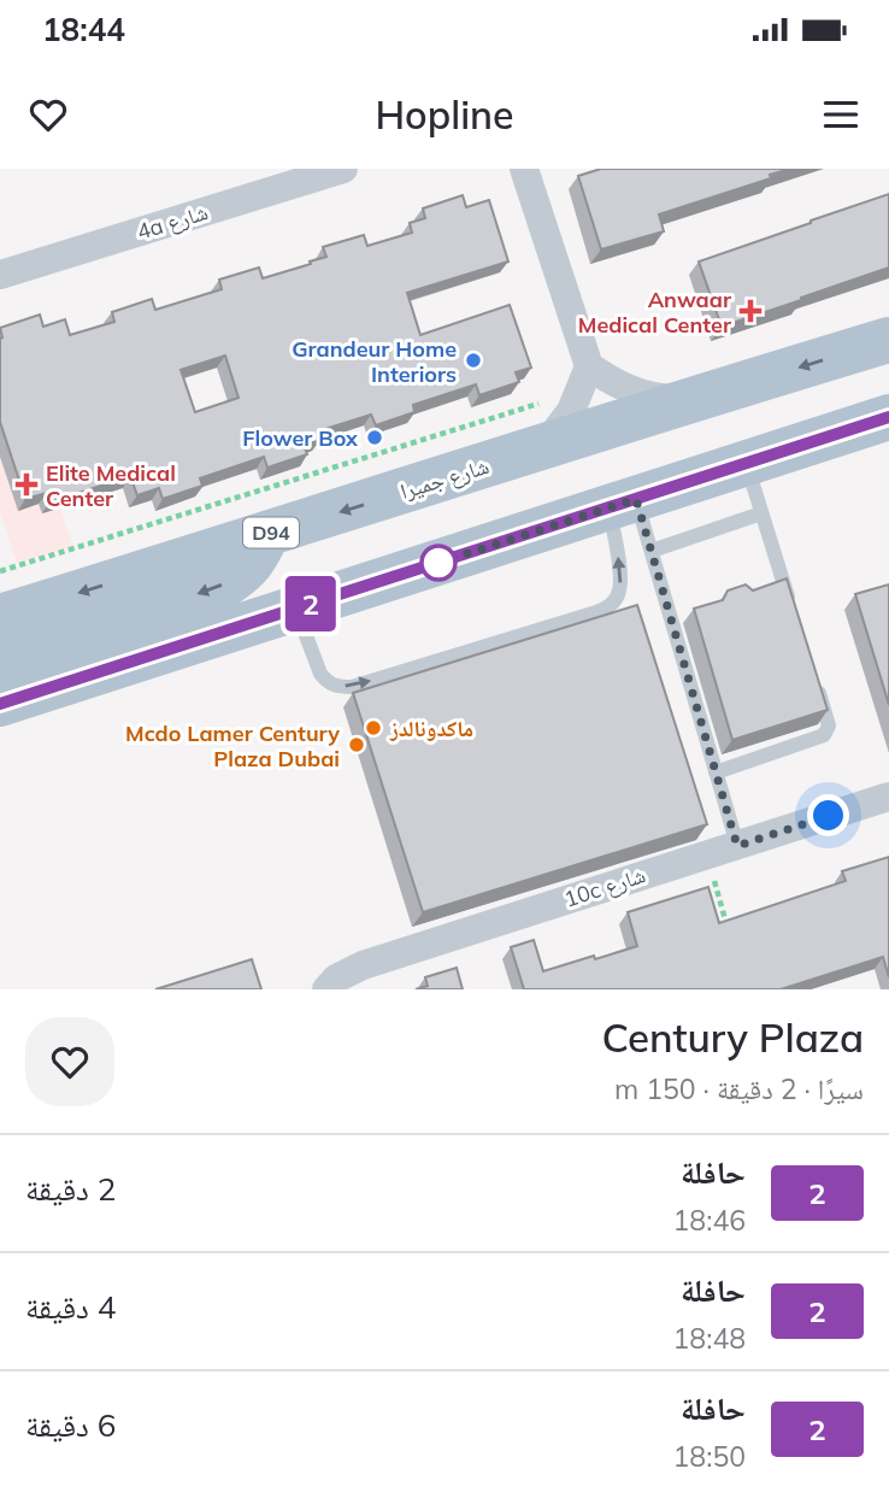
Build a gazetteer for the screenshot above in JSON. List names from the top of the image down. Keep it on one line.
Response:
{"streets":{"main road":["شارع جميرا","D94"],"street":["4a شارع","10c شارع"]},"places":{"health":["Anwaar Medical Center","Elite Medical Center"],"other":["Grandeur Home Interiors","Flower Box","ماكدونالدز","Mcdo Lamer Century Plaza Dubai"]},"lines":["bus line 2"],"page":{"status":"18:44","header":"Hopline","on_map":"2","heading":["Century Plaza","سيرًا · 2 دقيقة · 150 m"],"list":[{"mark":"2","name":"حافلة","note":"18:46","value":"2 دقيقة"},{"mark":"2","name":"حافلة","note":"18:48","value":"4 دقيقة"},{"mark":"2","name":"حافلة","note":"18:50","value":"6 دقيقة"}]}}
